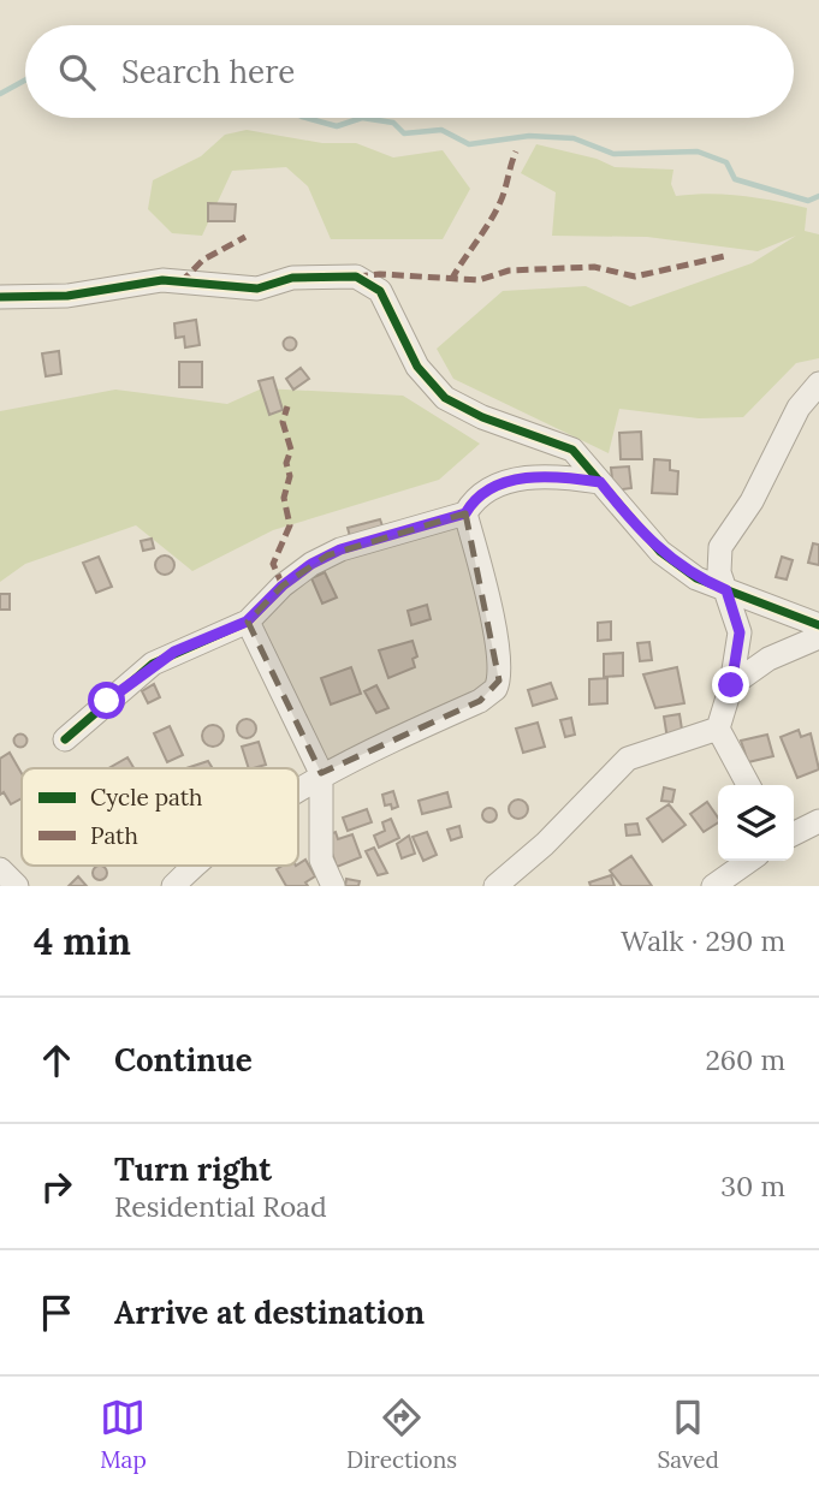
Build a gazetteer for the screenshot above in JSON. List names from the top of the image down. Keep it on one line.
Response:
{"legend":["Cycle path","Path"],"page":{"search":"Search here","heading":["4 min","Walk · 290 m"],"list":[["Continue","260 m"],["Turn right","Residential Road","30 m"],"Arrive at destination"],"nav":["Map","Directions","Saved"]}}
